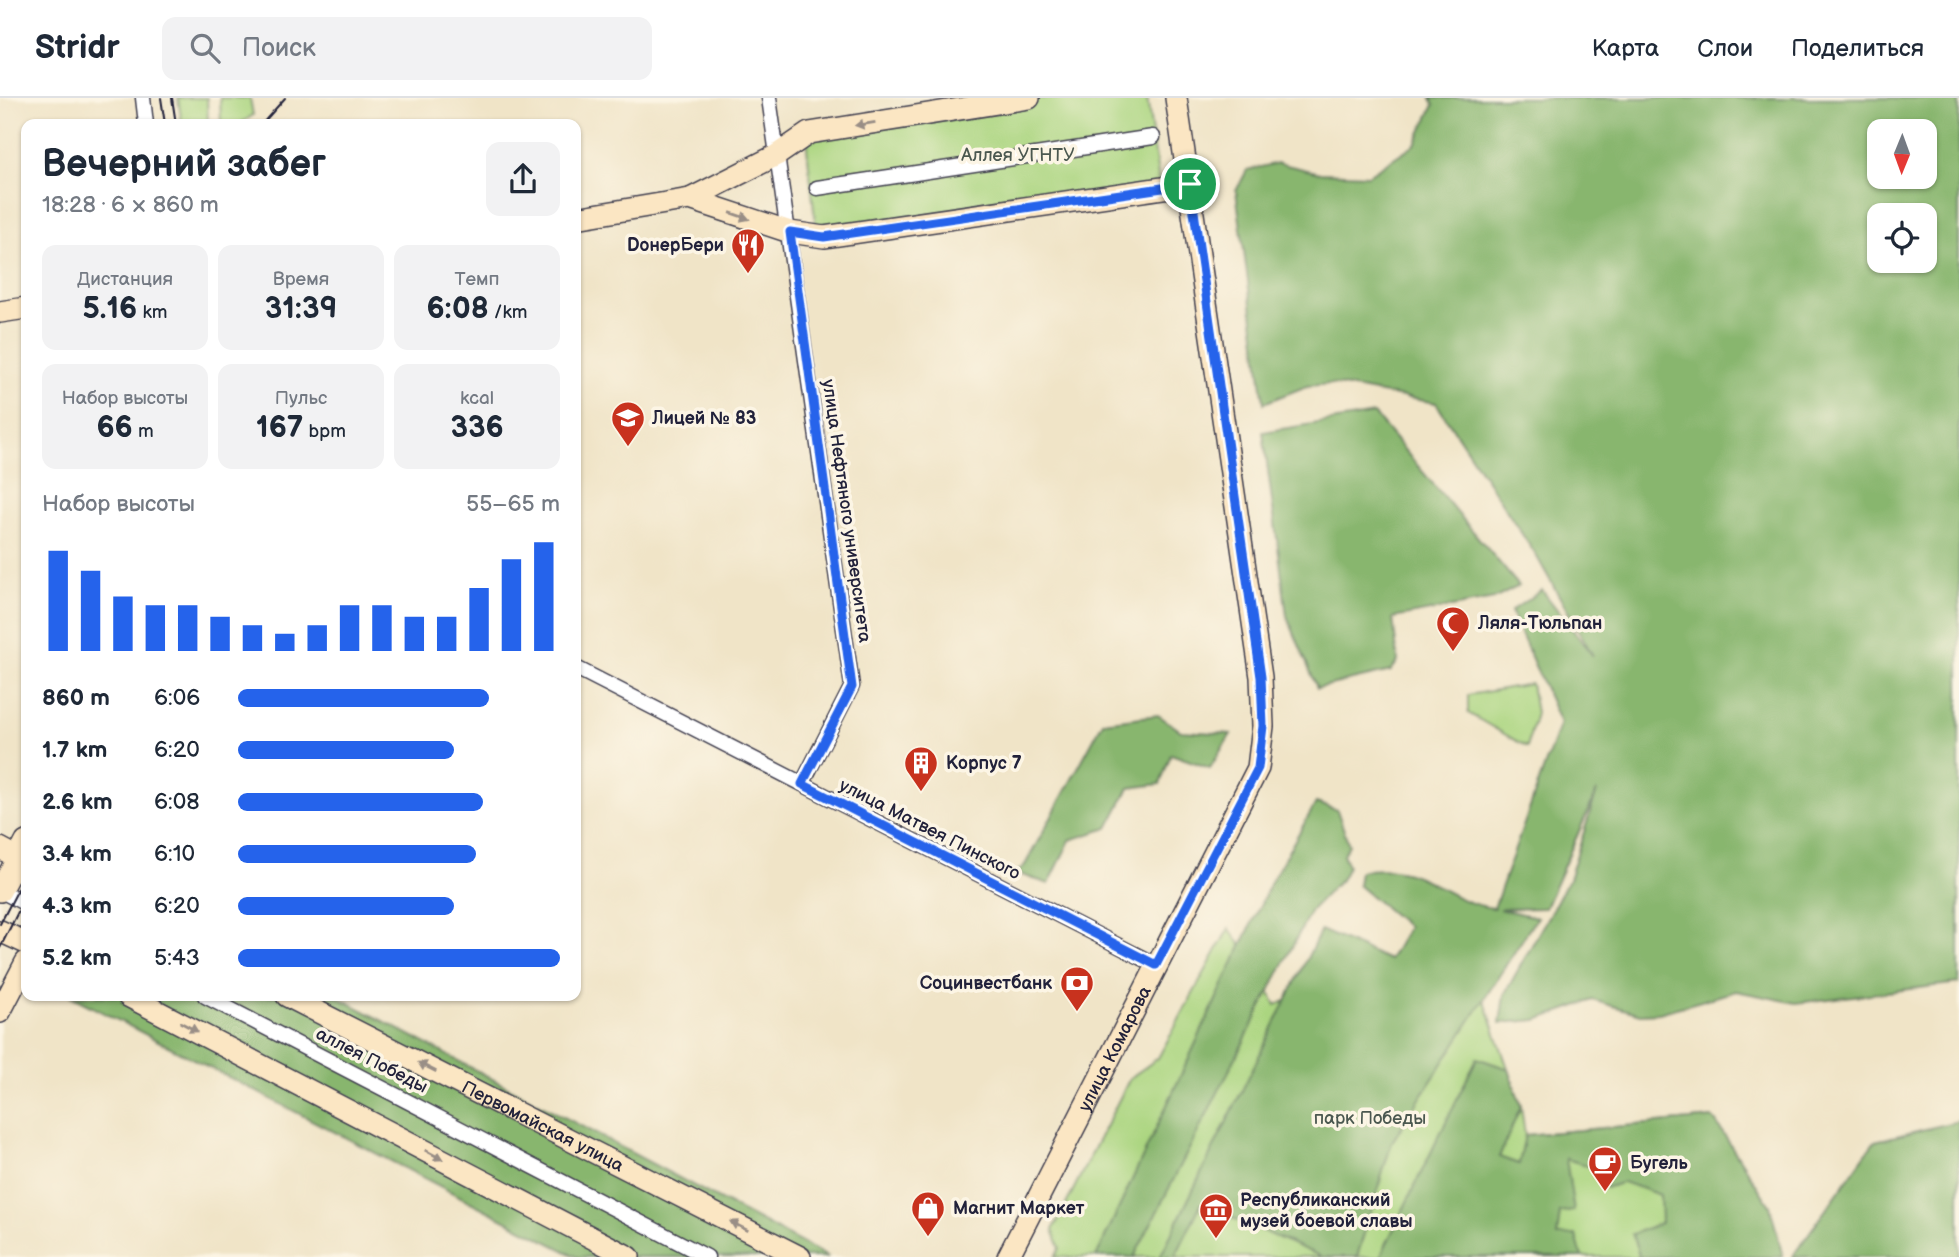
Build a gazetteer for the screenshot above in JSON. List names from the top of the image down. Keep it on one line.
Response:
{"streets":{"main road":["улица Комарова","Первомайская улица"],"street":["улица Нефтяного университета","улица Матвея Пинского","аллея Победы"]},"crossings":[["улица Нефтяного университета","улица Матвея Пинского"],["улица Матвея Пинского","улица Комарова"]],"parks":["Аллея УГНТУ","парк Победы"],"places":{"restaurant":["DонерБери"],"school or university":["Лицей № 83"],"mosque":["Ляля-Тюльпан"],"building":["Корпус 7"],"bank":["Социнвестбанк"],"cafe":["Бугель"],"shop":["Магнит Маркет"],"museum":["Республиканский музей боевой славы"]},"north":"bottom","page":{"header":"Stridr","search":"Поиск","nav":["Карта","Слои","Поделиться"],"heading":["Вечерний забег","18:28 · 6 × 860 m"],"stats":[["Дистанция","5.16 km"],["Время","31:39"],["Темп","6:08 /km"],["Набор высоты","66 m"],["Пульс","167 bpm"],["kcal","336"]],"chart":["Набор высоты","55–65 m"],"list":[{"name":"860 m","note":"6:06"},{"name":"1.7 km","note":"6:20"},{"name":"2.6 km","note":"6:08"},{"name":"3.4 km","note":"6:10"},{"name":"4.3 km","note":"6:20"},{"name":"5.2 km","note":"5:43"}]}}
